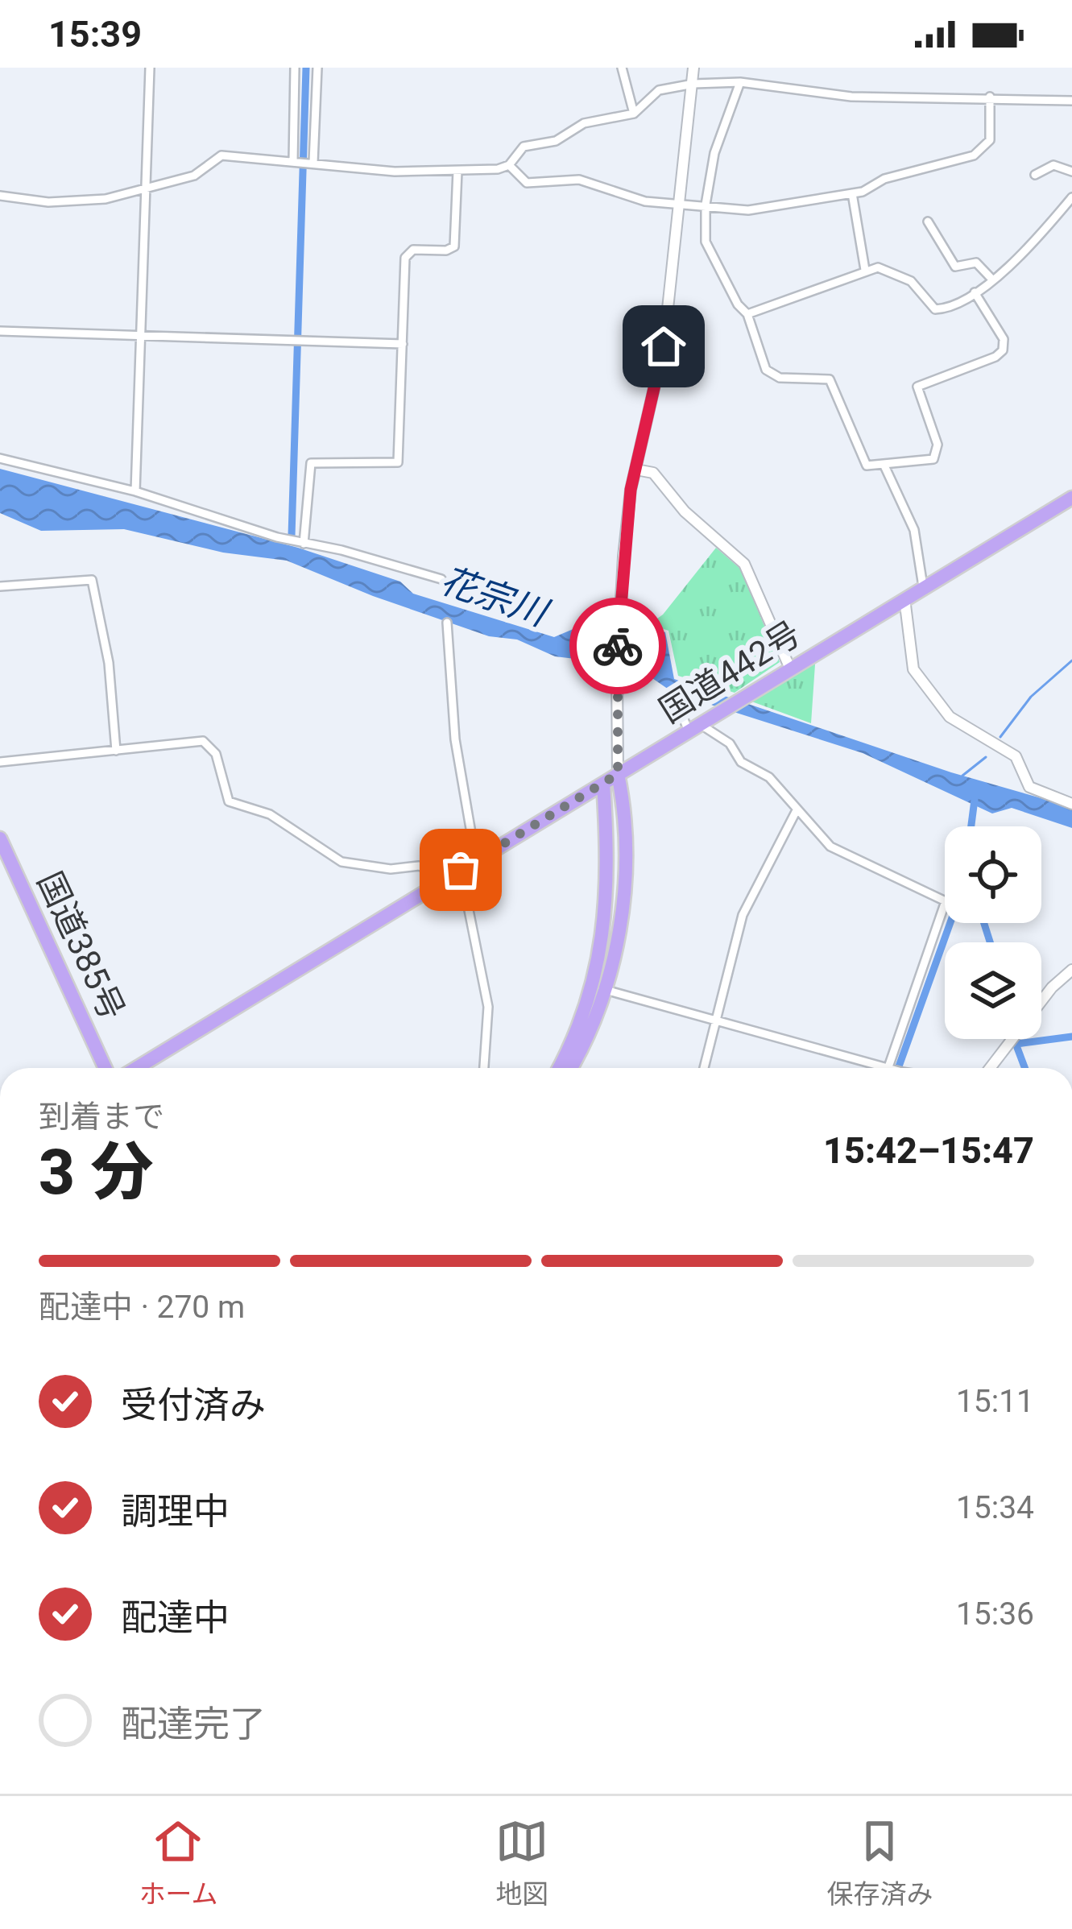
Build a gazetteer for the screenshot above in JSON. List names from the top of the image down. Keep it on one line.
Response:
{"streets":{"highway":["国道442号","国道385号"]},"water":["花宗川"],"page":{"status":"15:39","heading":["3 分","到着まで","15:42–15:47"],"bar":"配達中 · 270 m","list":[["受付済み","15:11"],["調理中","15:34"],["配達中","15:36"],"配達完了"],"tabs":["ホーム","地図","保存済み"]}}
